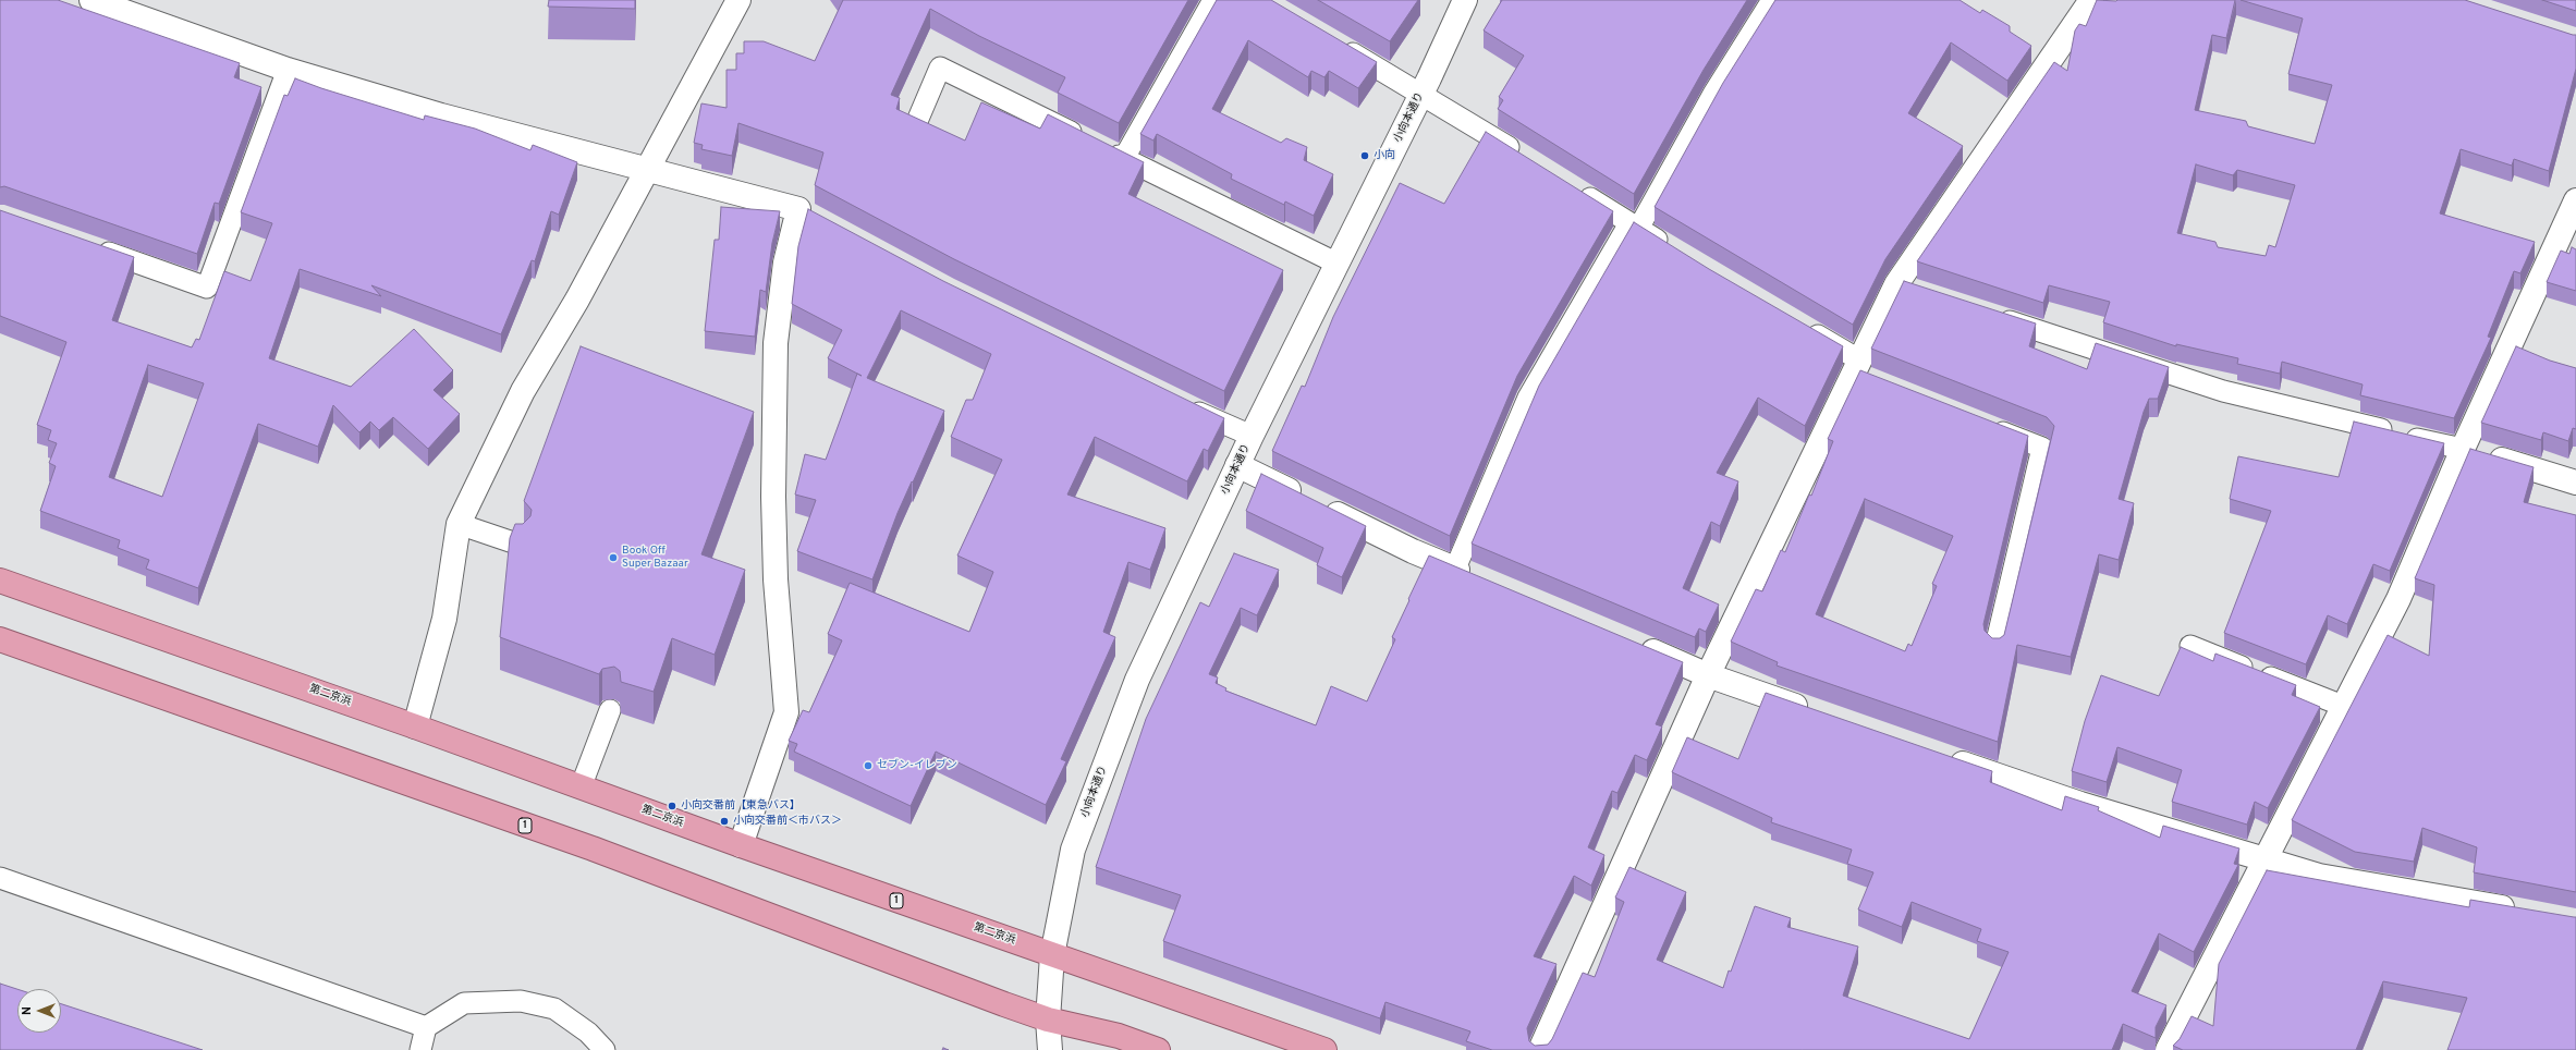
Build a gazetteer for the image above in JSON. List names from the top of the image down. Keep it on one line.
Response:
{"streets":{"highway":["第二京浜","1"],"street":["小向本通り"]},"crossings":[["小向本通り","第二京浜"],["小向本通り","1"]],"places":["小向","Book Off Super Bazaar","セブン-イレブン","小向交番前【東急バス】","小向交番前＜市バス＞"],"north":"left"}
